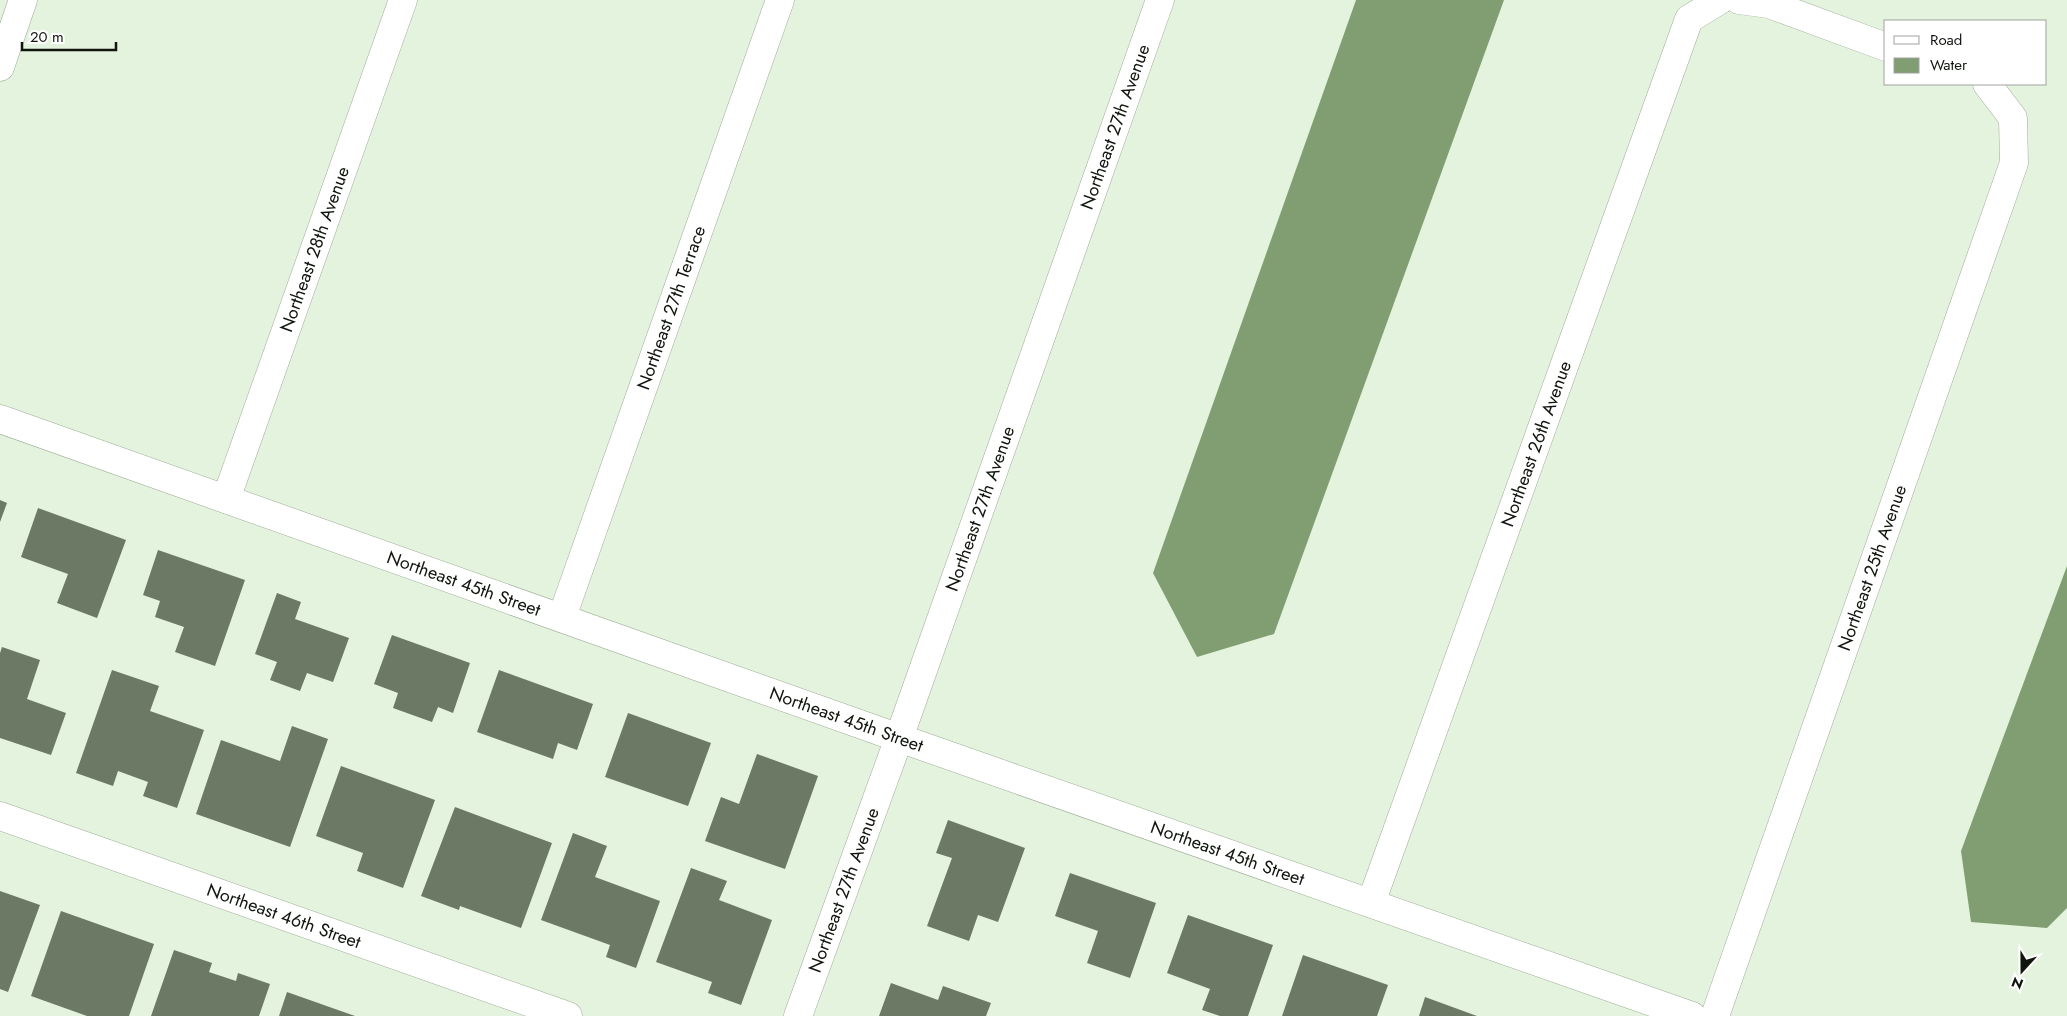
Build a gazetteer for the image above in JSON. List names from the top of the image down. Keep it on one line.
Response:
{"streets":{"street":["Northeast 27th Avenue","Northeast 28th Avenue","Northeast 27th Terrace","Northeast 26th Avenue","Northeast 25th Avenue","Northeast 45th Street","Northeast 46th Street"]},"crossings":[["Northeast 27th Avenue","Northeast 45th Street"],["Northeast 28th Avenue","Northeast 45th Street"],["Northeast 27th Terrace","Northeast 45th Street"],["Northeast 26th Avenue","Northeast 45th Street"]],"legend":["Road","Water"],"scale_bar":"20 m","north":"bottom"}
